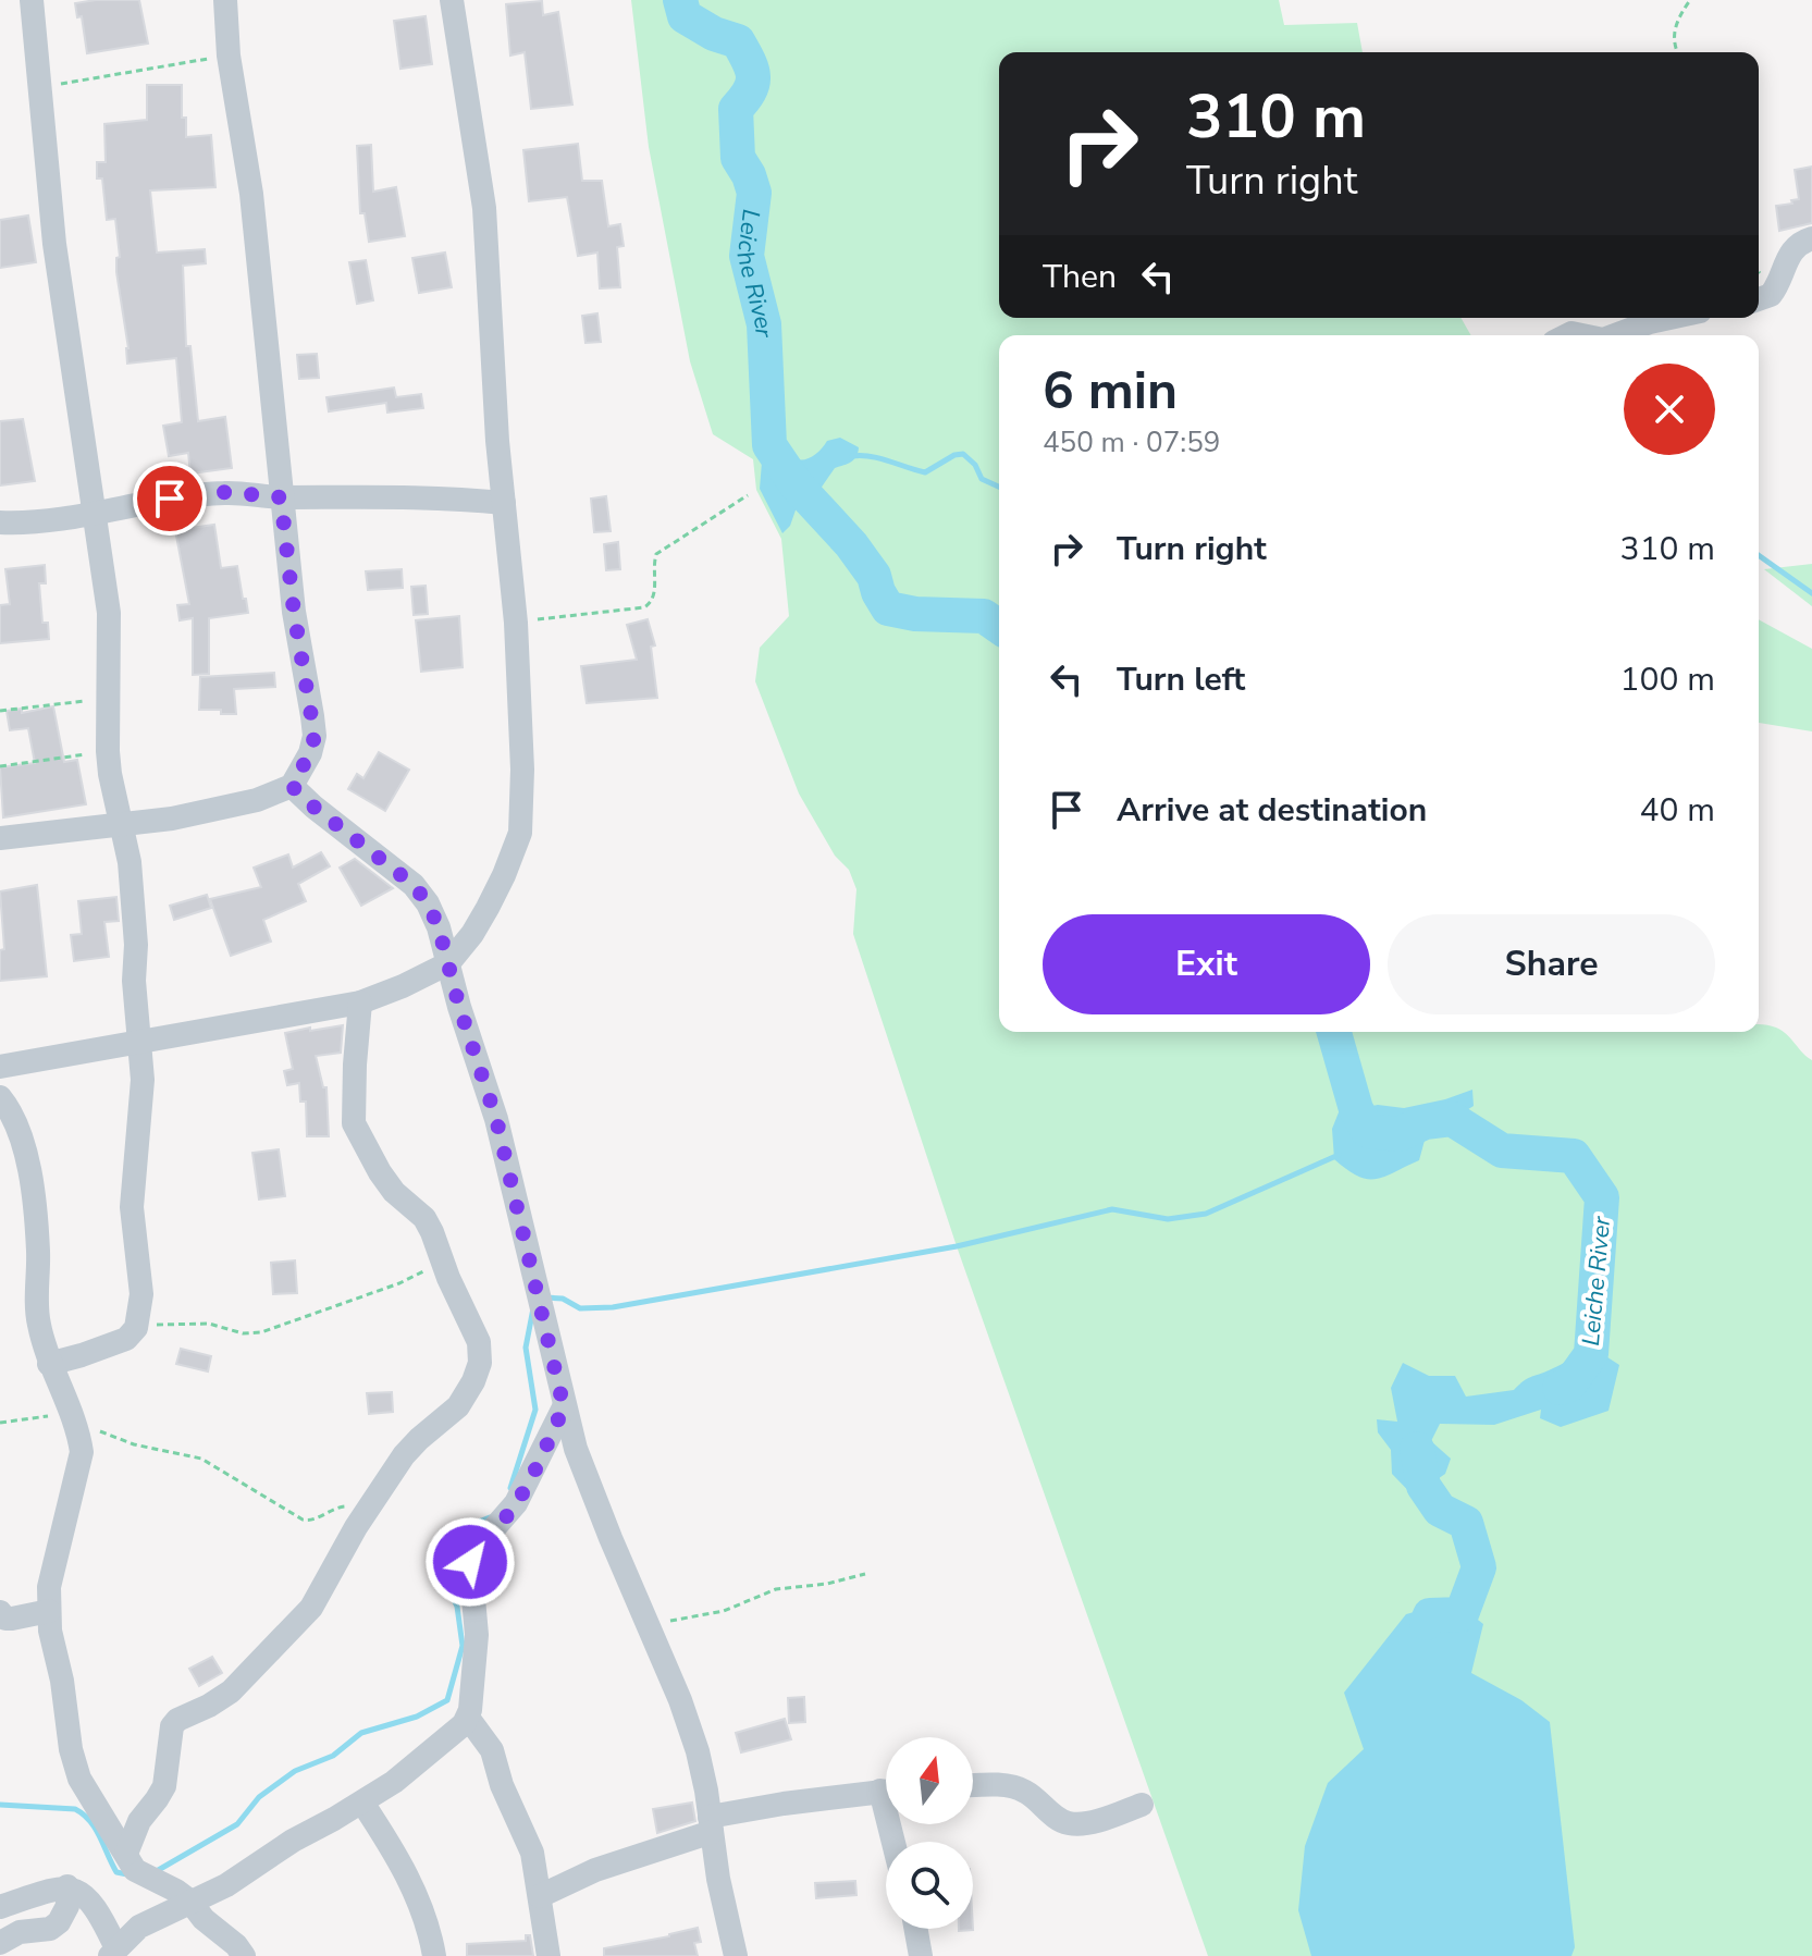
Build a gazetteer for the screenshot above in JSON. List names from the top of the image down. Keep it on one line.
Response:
{"water":["Leiche River"],"north":"top","page":{"turn":["310 m","Turn right"],"then":"Then","heading":["6 min","450 m · 07:59"],"list":[{"name":"Turn right","value":"310 m"},{"name":"Turn left","value":"100 m"},{"name":"Arrive at destination","value":"40 m"}],"buttons":["Exit","Share"]}}
